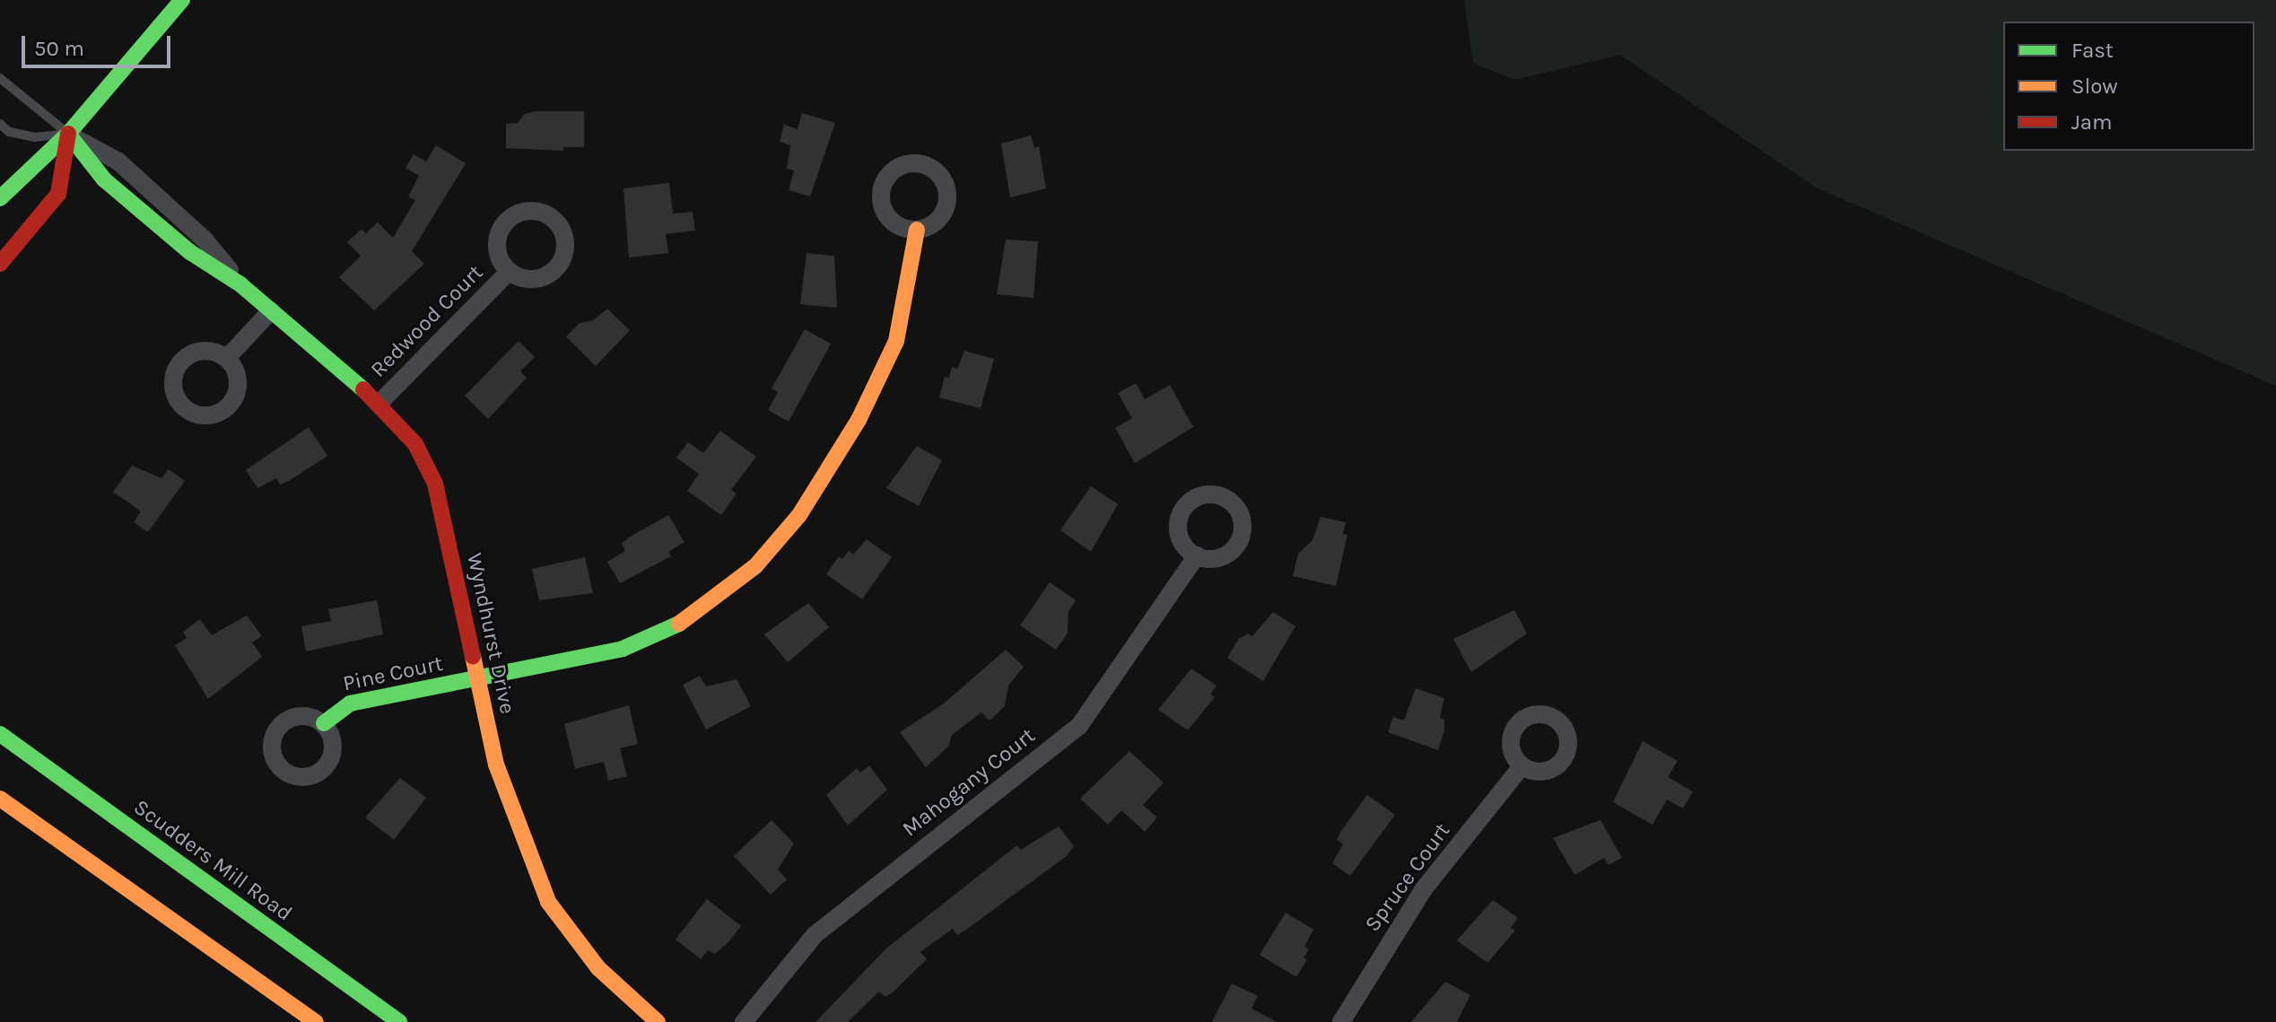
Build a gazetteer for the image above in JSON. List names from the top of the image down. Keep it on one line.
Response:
{"streets":{"street":["Redwood Court","Wyndhurst Drive","Pine Court","Mahogany Court","Scudders Mill Road","Spruce Court"]},"crossings":[["Redwood Court","Wyndhurst Drive"],["Wyndhurst Drive","Pine Court"]],"legend":["Fast","Slow","Jam"],"scale_bar":"50 m"}
